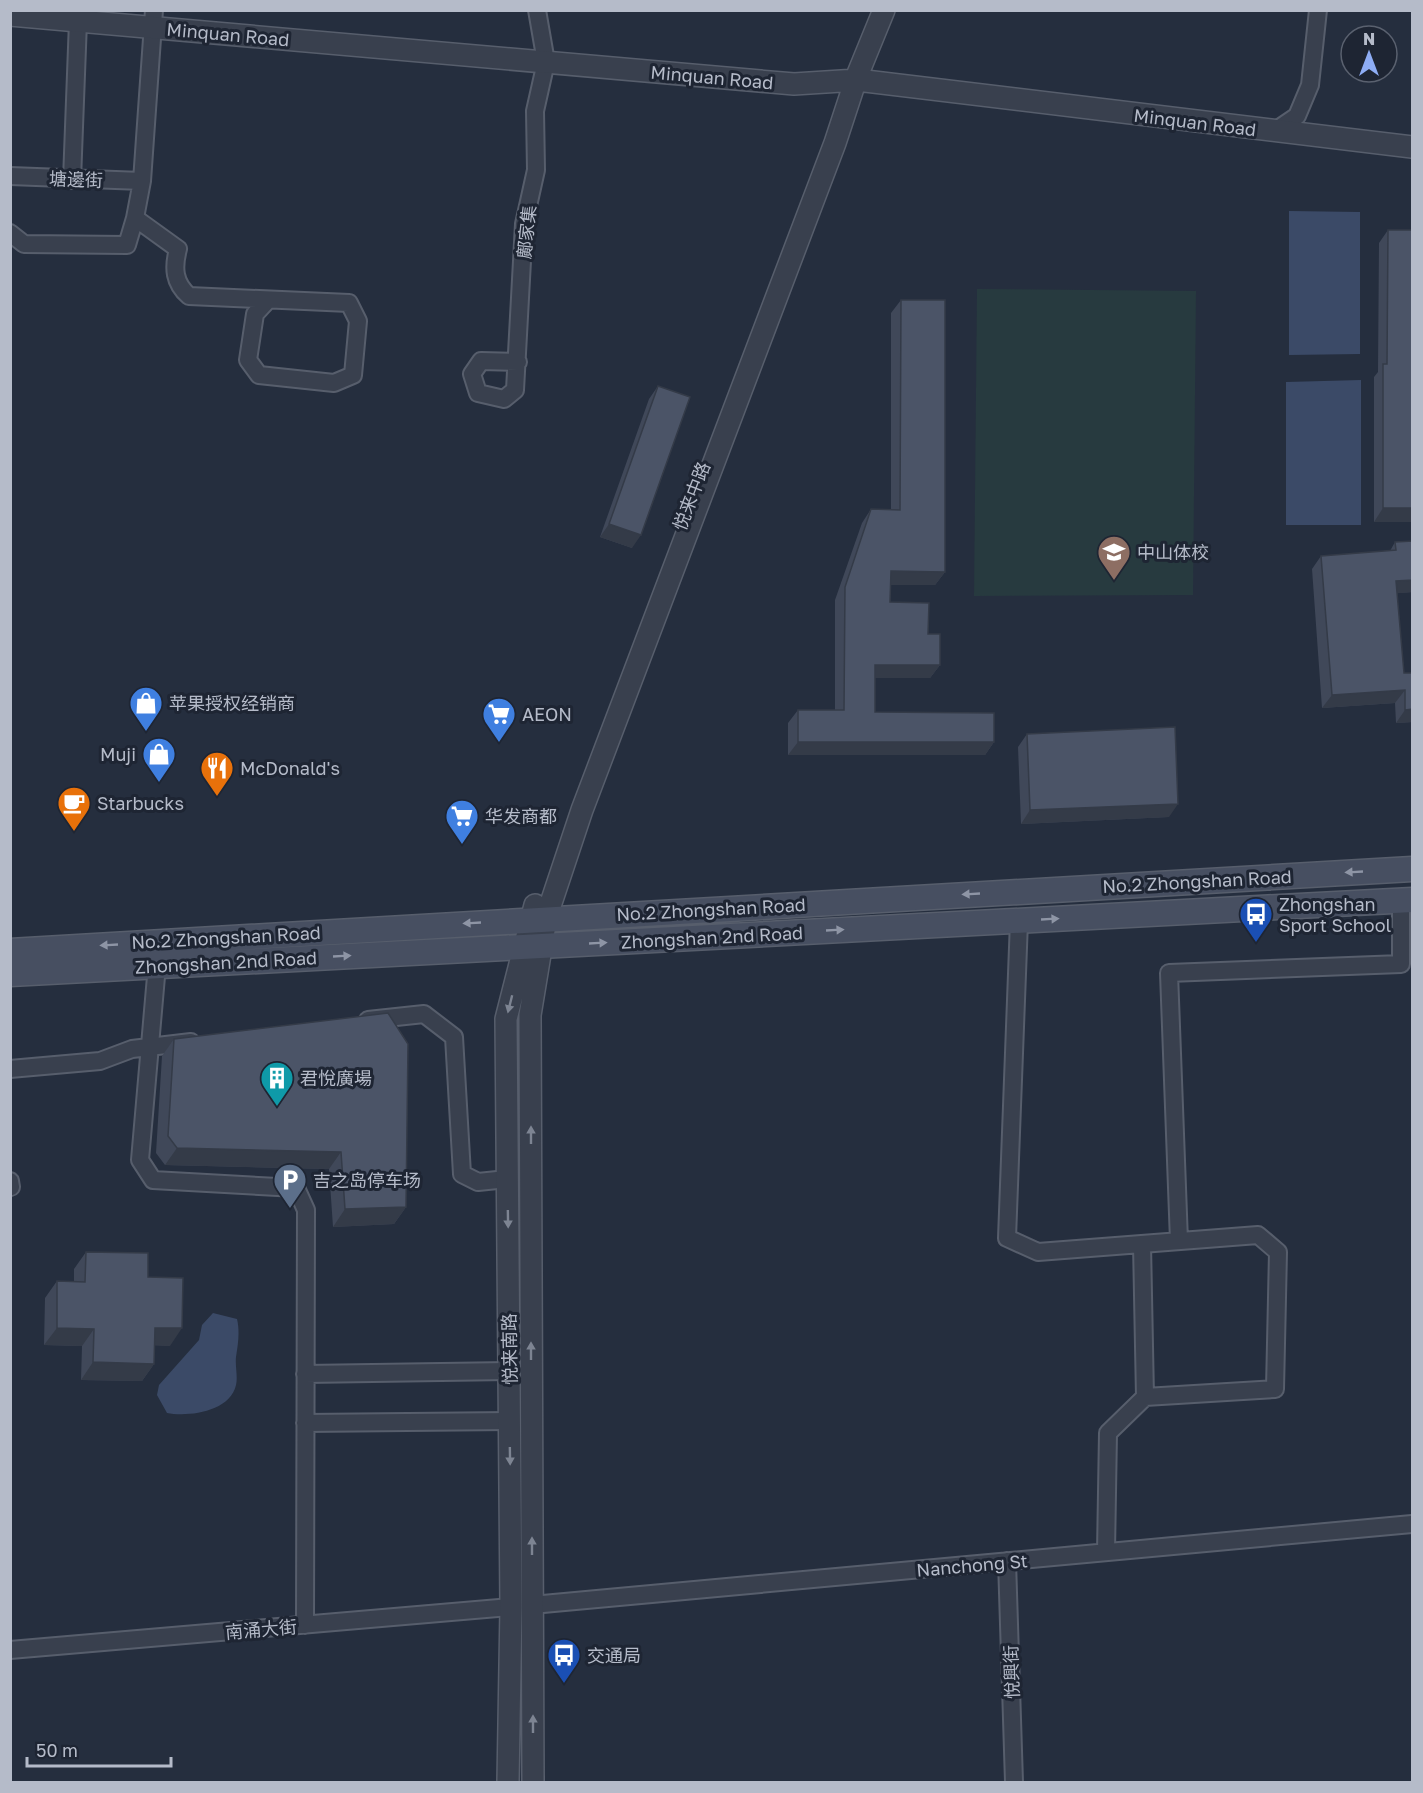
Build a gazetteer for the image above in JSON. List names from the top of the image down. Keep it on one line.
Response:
{"streets":{"main road":["No.2 Zhongshan Road","Zhongshan 2nd Road"],"street":["Minquan Road","塘邊街","鄺家集","悦来中路","悦来南路","Nanchong St","南涌大街","悅興街"]},"crossings":[["Minquan Road","鄺家集"],["Minquan Road","悦来中路"],["悦来中路","No.2 Zhongshan Road"],["悦来中路","悦来南路"],["No.2 Zhongshan Road","悦来南路"],["Zhongshan 2nd Road","悦来南路"],["悦来南路","Nanchong St"],["悦来南路","南涌大街"],["Nanchong St","南涌大街"],["Nanchong St","悅興街"]],"one_way":["No.2 Zhongshan Road","Zhongshan 2nd Road"],"places":{"school or university":["中山体校"],"shop":["苹果授权经销商","Muji"],"supermarket":["AEON","华发商都"],"restaurant":["McDonald's"],"cafe":["Starbucks"],"bus stop":["Zhongshan Sport School","交通局"],"building":["君悅廣場"],"parking":["吉之岛停车场"]},"scale_bar":"50 m","north":"top"}
